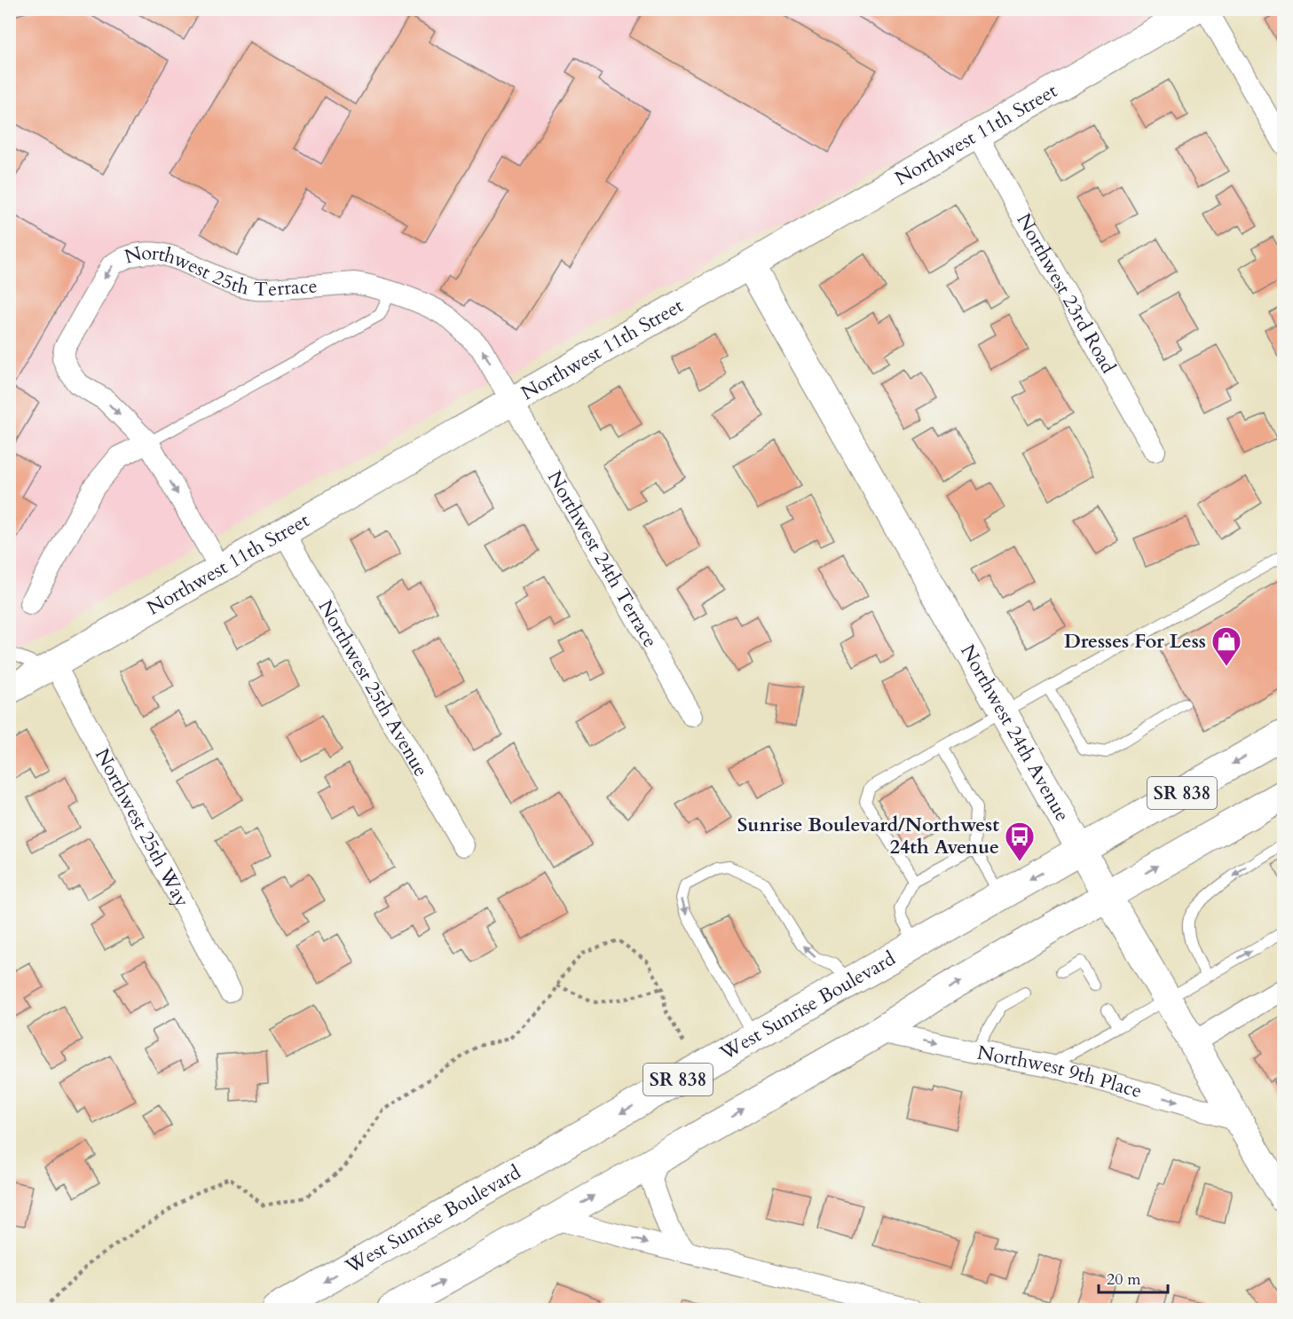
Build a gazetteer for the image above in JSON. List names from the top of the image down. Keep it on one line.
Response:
{"streets":{"main road":["SR 838","West Sunrise Boulevard"],"street":["Northwest 11th Street","Northwest 25th Terrace","Northwest 23rd Road","Northwest 24th Terrace","Northwest 25th Avenue","Northwest 24th Avenue","Northwest 25th Way","Northwest 9th Place"]},"crossings":[["Northwest 11th Street","Northwest 25th Terrace"],["Northwest 11th Street","Northwest 23rd Road"],["Northwest 11th Street","Northwest 24th Terrace"],["Northwest 11th Street","Northwest 25th Avenue"],["Northwest 11th Street","Northwest 24th Avenue"],["Northwest 11th Street","Northwest 25th Way"],["Northwest 25th Terrace","Northwest 24th Terrace"],["Northwest 24th Avenue","SR 838"],["Northwest 24th Avenue","West Sunrise Boulevard"],["Northwest 24th Avenue","Northwest 9th Place"],["SR 838","Northwest 9th Place"]],"one_way":["Northwest 9th Place"],"places":{"shop":["Dresses For Less"],"bus stop":["Sunrise Boulevard/Northwest 24th Avenue"]},"scale_bar":"20 m"}
